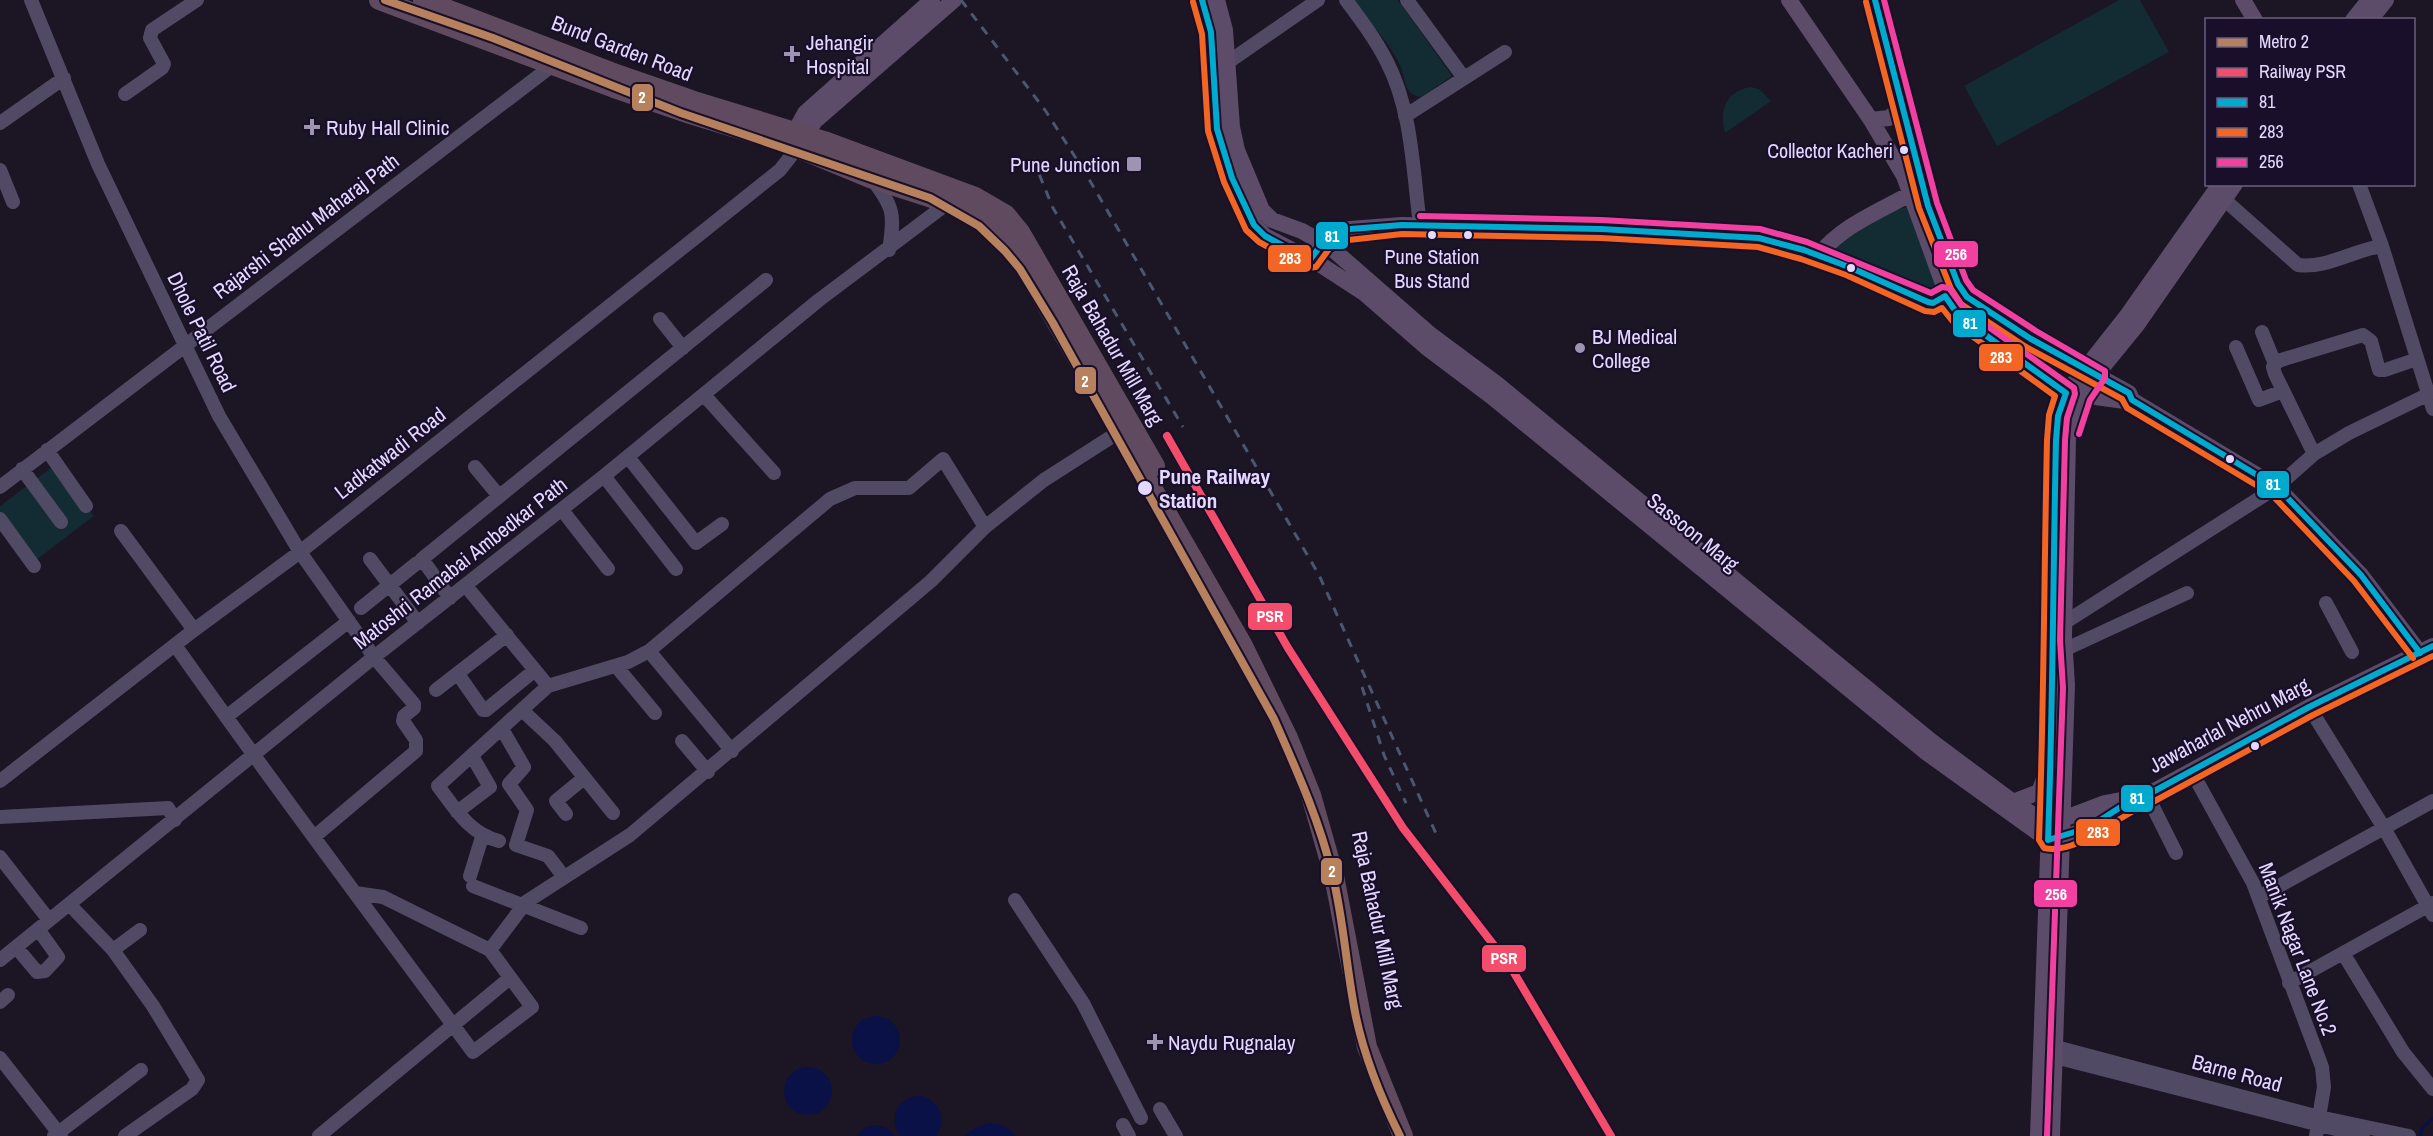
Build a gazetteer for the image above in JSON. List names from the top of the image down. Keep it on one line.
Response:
{"streets":{"highway":["Bund Garden Road","Raja Bahadur Mill Marg"],"main road":["Sassoon Marg","Jawaharlal Nehru Marg"],"street":["Rajarshi Shahu Maharaj Path","Dhole Patil Road","Ladkatwadi Road","Matoshri Ramabai Ambedkar Path","Manik Nagar Lane No.2","Barne Road"]},"crossings":[["Bund Garden Road","Rajarshi Shahu Maharaj Path"],["Bund Garden Road","Raja Bahadur Mill Marg"],["Bund Garden Road","Ladkatwadi Road"],["Rajarshi Shahu Maharaj Path","Dhole Patil Road"],["Dhole Patil Road","Ladkatwadi Road"],["Dhole Patil Road","Matoshri Ramabai Ambedkar Path"],["Raja Bahadur Mill Marg","Ladkatwadi Road"],["Raja Bahadur Mill Marg","Matoshri Ramabai Ambedkar Path"],["Sassoon Marg","Jawaharlal Nehru Marg"],["Jawaharlal Nehru Marg","Manik Nagar Lane No.2"],["Manik Nagar Lane No.2","Barne Road"]],"places":{"health":["Jehangir Hospital","Ruby Hall Clinic","Naydu Rugnalay"],"other":["Collector Kacheri","Pune Station Bus Stand","BJ Medical College","Pune Railway Station"],"transit":["Pune Junction"]},"lines":["metro line 2","transit line 81","transit line 256","transit line 283","rail line PSR"],"legend":["Metro 2","Railway PSR","81","283","256"]}
